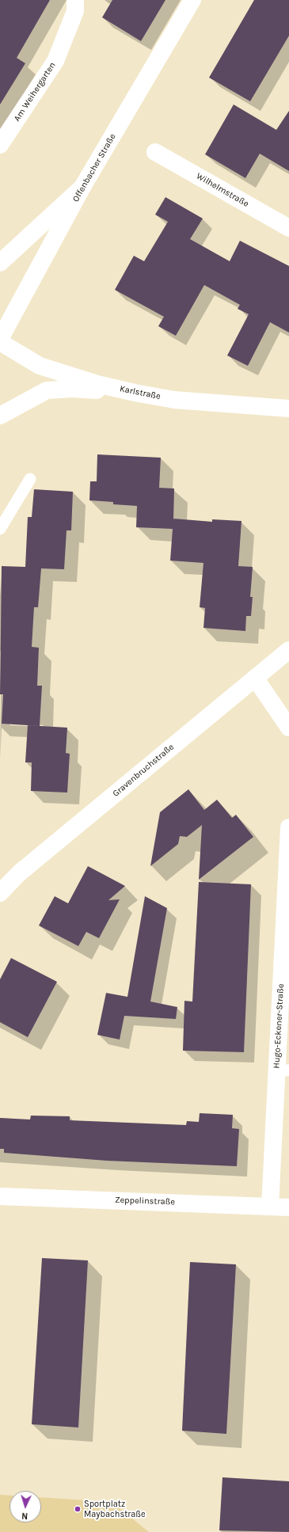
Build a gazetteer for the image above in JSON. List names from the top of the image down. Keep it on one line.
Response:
{"streets":{"street":["Am Weihergarten","Offenbacher Straße","Wilhelmstraße","Karlstraße","Gravenbruchstraße","Hugo-Eckener-Straße","Zeppelinstraße"]},"crossings":[["Hugo-Eckener-Straße","Zeppelinstraße"]],"places":["Sportplatz Maybachstraße"],"north":"bottom"}
